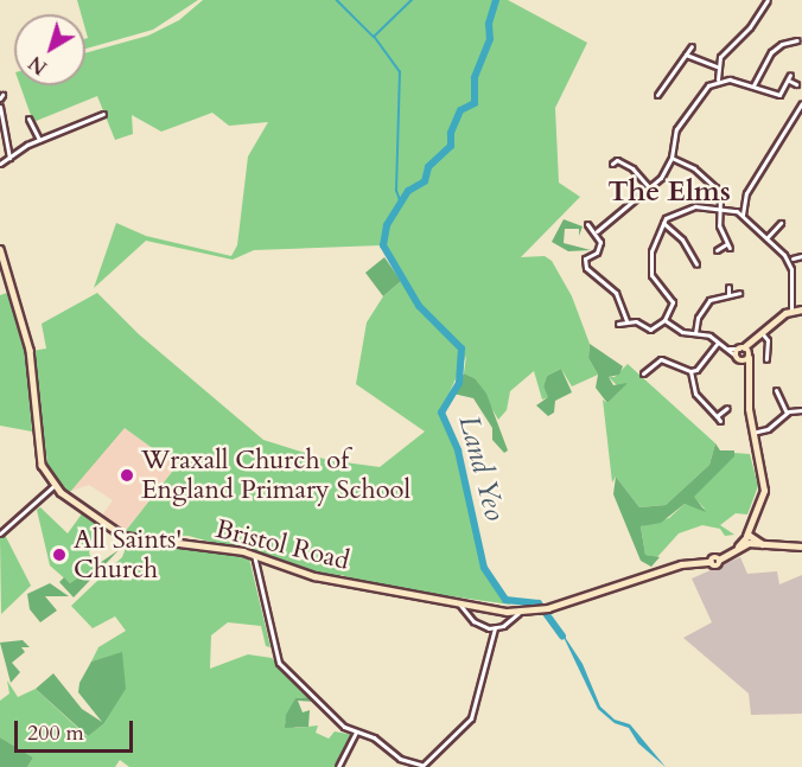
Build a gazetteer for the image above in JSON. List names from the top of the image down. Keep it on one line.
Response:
{"streets":{"main road":["Bristol Road"]},"districts":["The Elms"],"water":["Land Yeo"],"places":["Wraxall Church of England Primary School","All Saints' Church"],"scale_bar":"200 m","north":"bottom left"}
